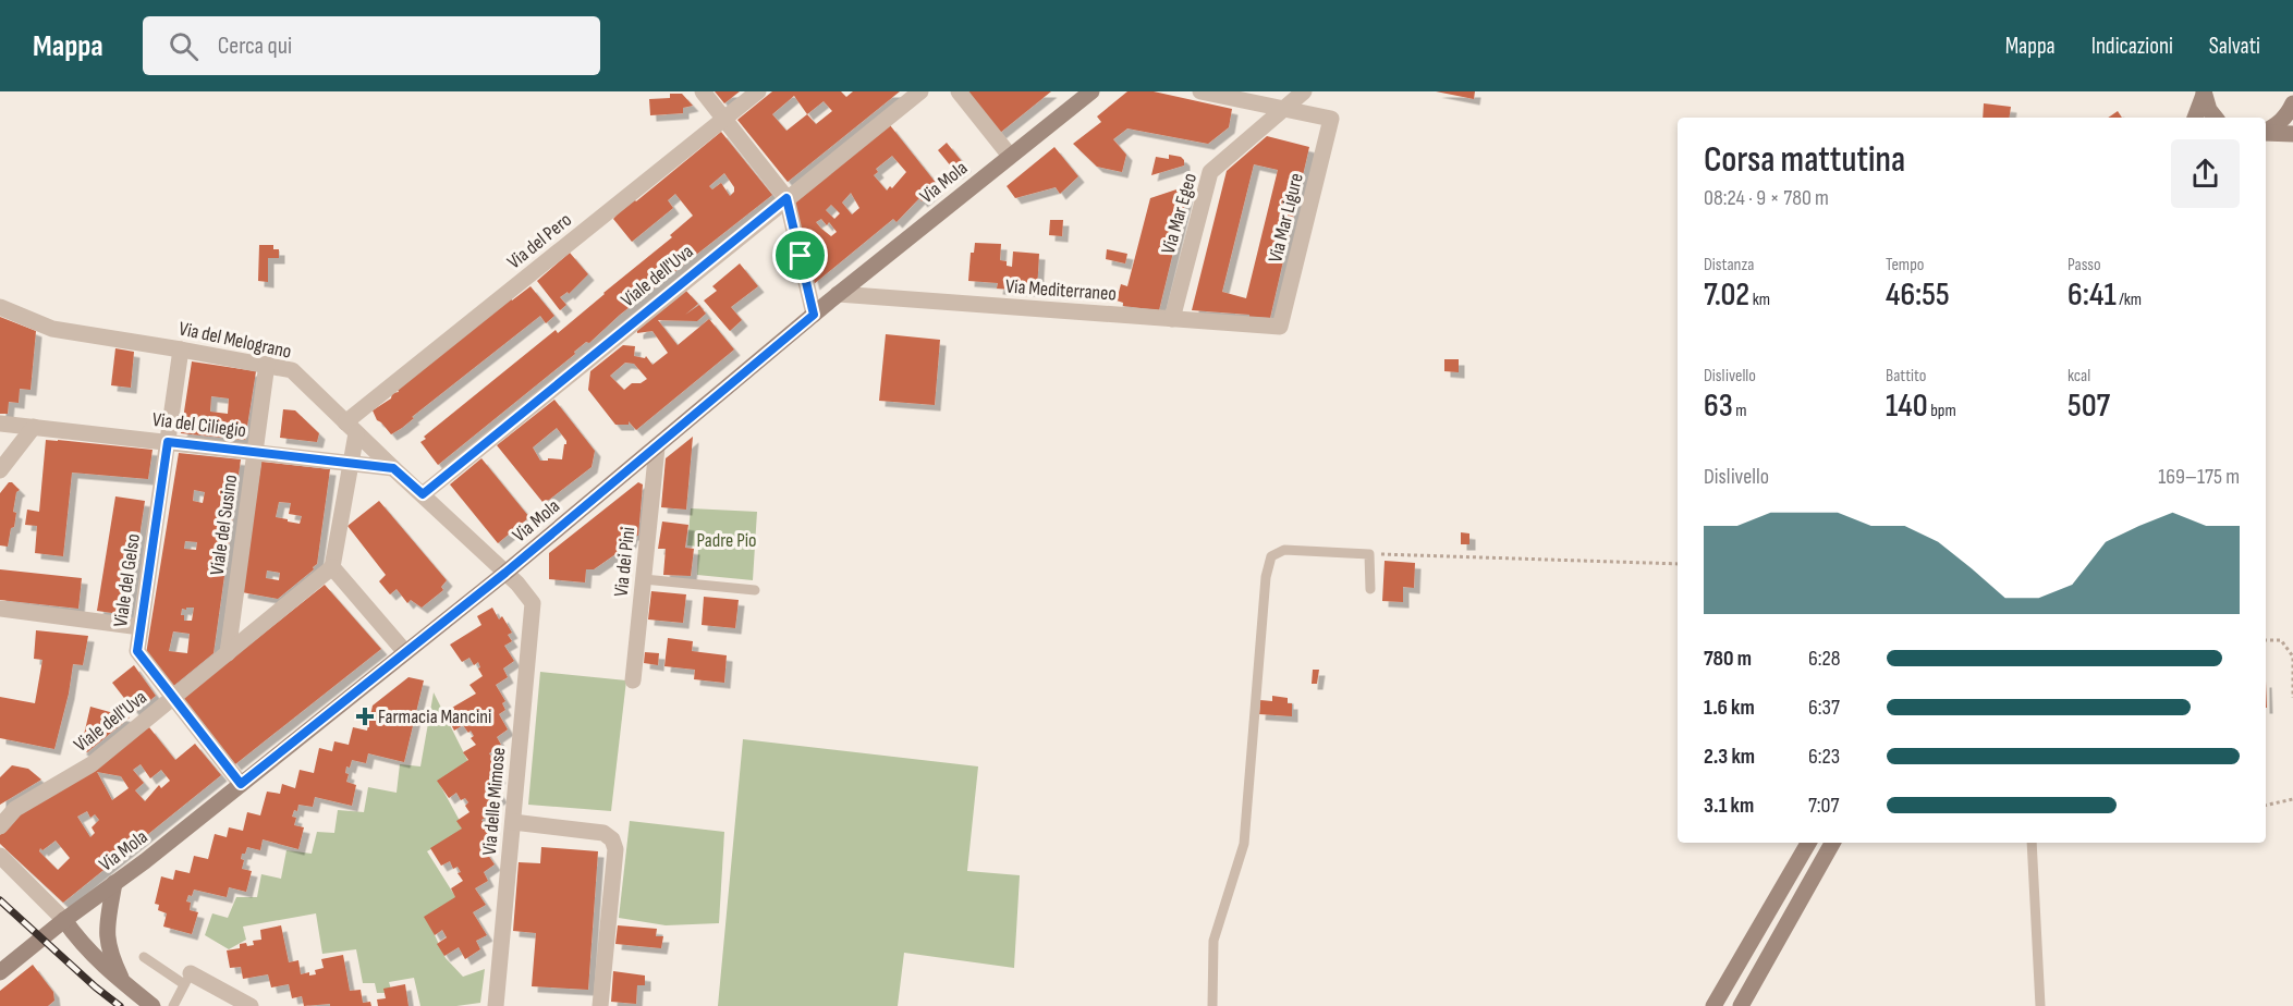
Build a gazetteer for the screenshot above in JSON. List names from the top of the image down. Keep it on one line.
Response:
{"streets":{"main road":["Via Mola"],"street":["Via Mar Egeo","Via Mar Ligure","Via del Pero","Viale dell'Uva","Via Mediterraneo","Via del Melograno","Via del Ciliegio","Viale del Susino","Via dei Pini","Viale del Gelso","Via delle Mimose"]},"crossings":[["Via Mola","Via Mediterraneo"],["Via Mola","Via del Melograno"],["Via Mola","Via dei Pini"],["Via Mola","Viale del Gelso"],["Via Mola","Via delle Mimose"],["Via Mar Egeo","Via Mar Ligure"],["Via Mar Egeo","Via Mediterraneo"],["Via Mar Ligure","Via Mediterraneo"],["Via del Pero","Via del Melograno"],["Viale dell'Uva","Via del Melograno"],["Viale dell'Uva","Viale del Susino"],["Viale dell'Uva","Viale del Gelso"],["Via del Melograno","Via del Ciliegio"],["Via del Melograno","Viale del Susino"],["Via del Melograno","Viale del Gelso"],["Via del Melograno","Via delle Mimose"],["Via del Ciliegio","Viale del Susino"],["Via del Ciliegio","Viale del Gelso"]],"parks":["Padre Pio"],"places":{"health":["Farmacia Mancini"]},"page":{"header":"Mappa","search":"Cerca qui","nav":["Mappa","Indicazioni","Salvati"],"heading":["Corsa mattutina","08:24 · 9 × 780 m"],"stats":[["Distanza","7.02 km"],["Tempo","46:55"],["Passo","6:41 /km"],["Dislivello","63 m"],["Battito","140 bpm"],["kcal","507"]],"chart":["Dislivello","169–175 m"],"list":[{"name":"780 m","note":"6:28"},{"name":"1.6 km","note":"6:37"},{"name":"2.3 km","note":"6:23"},{"name":"3.1 km","note":"7:07"}]}}
